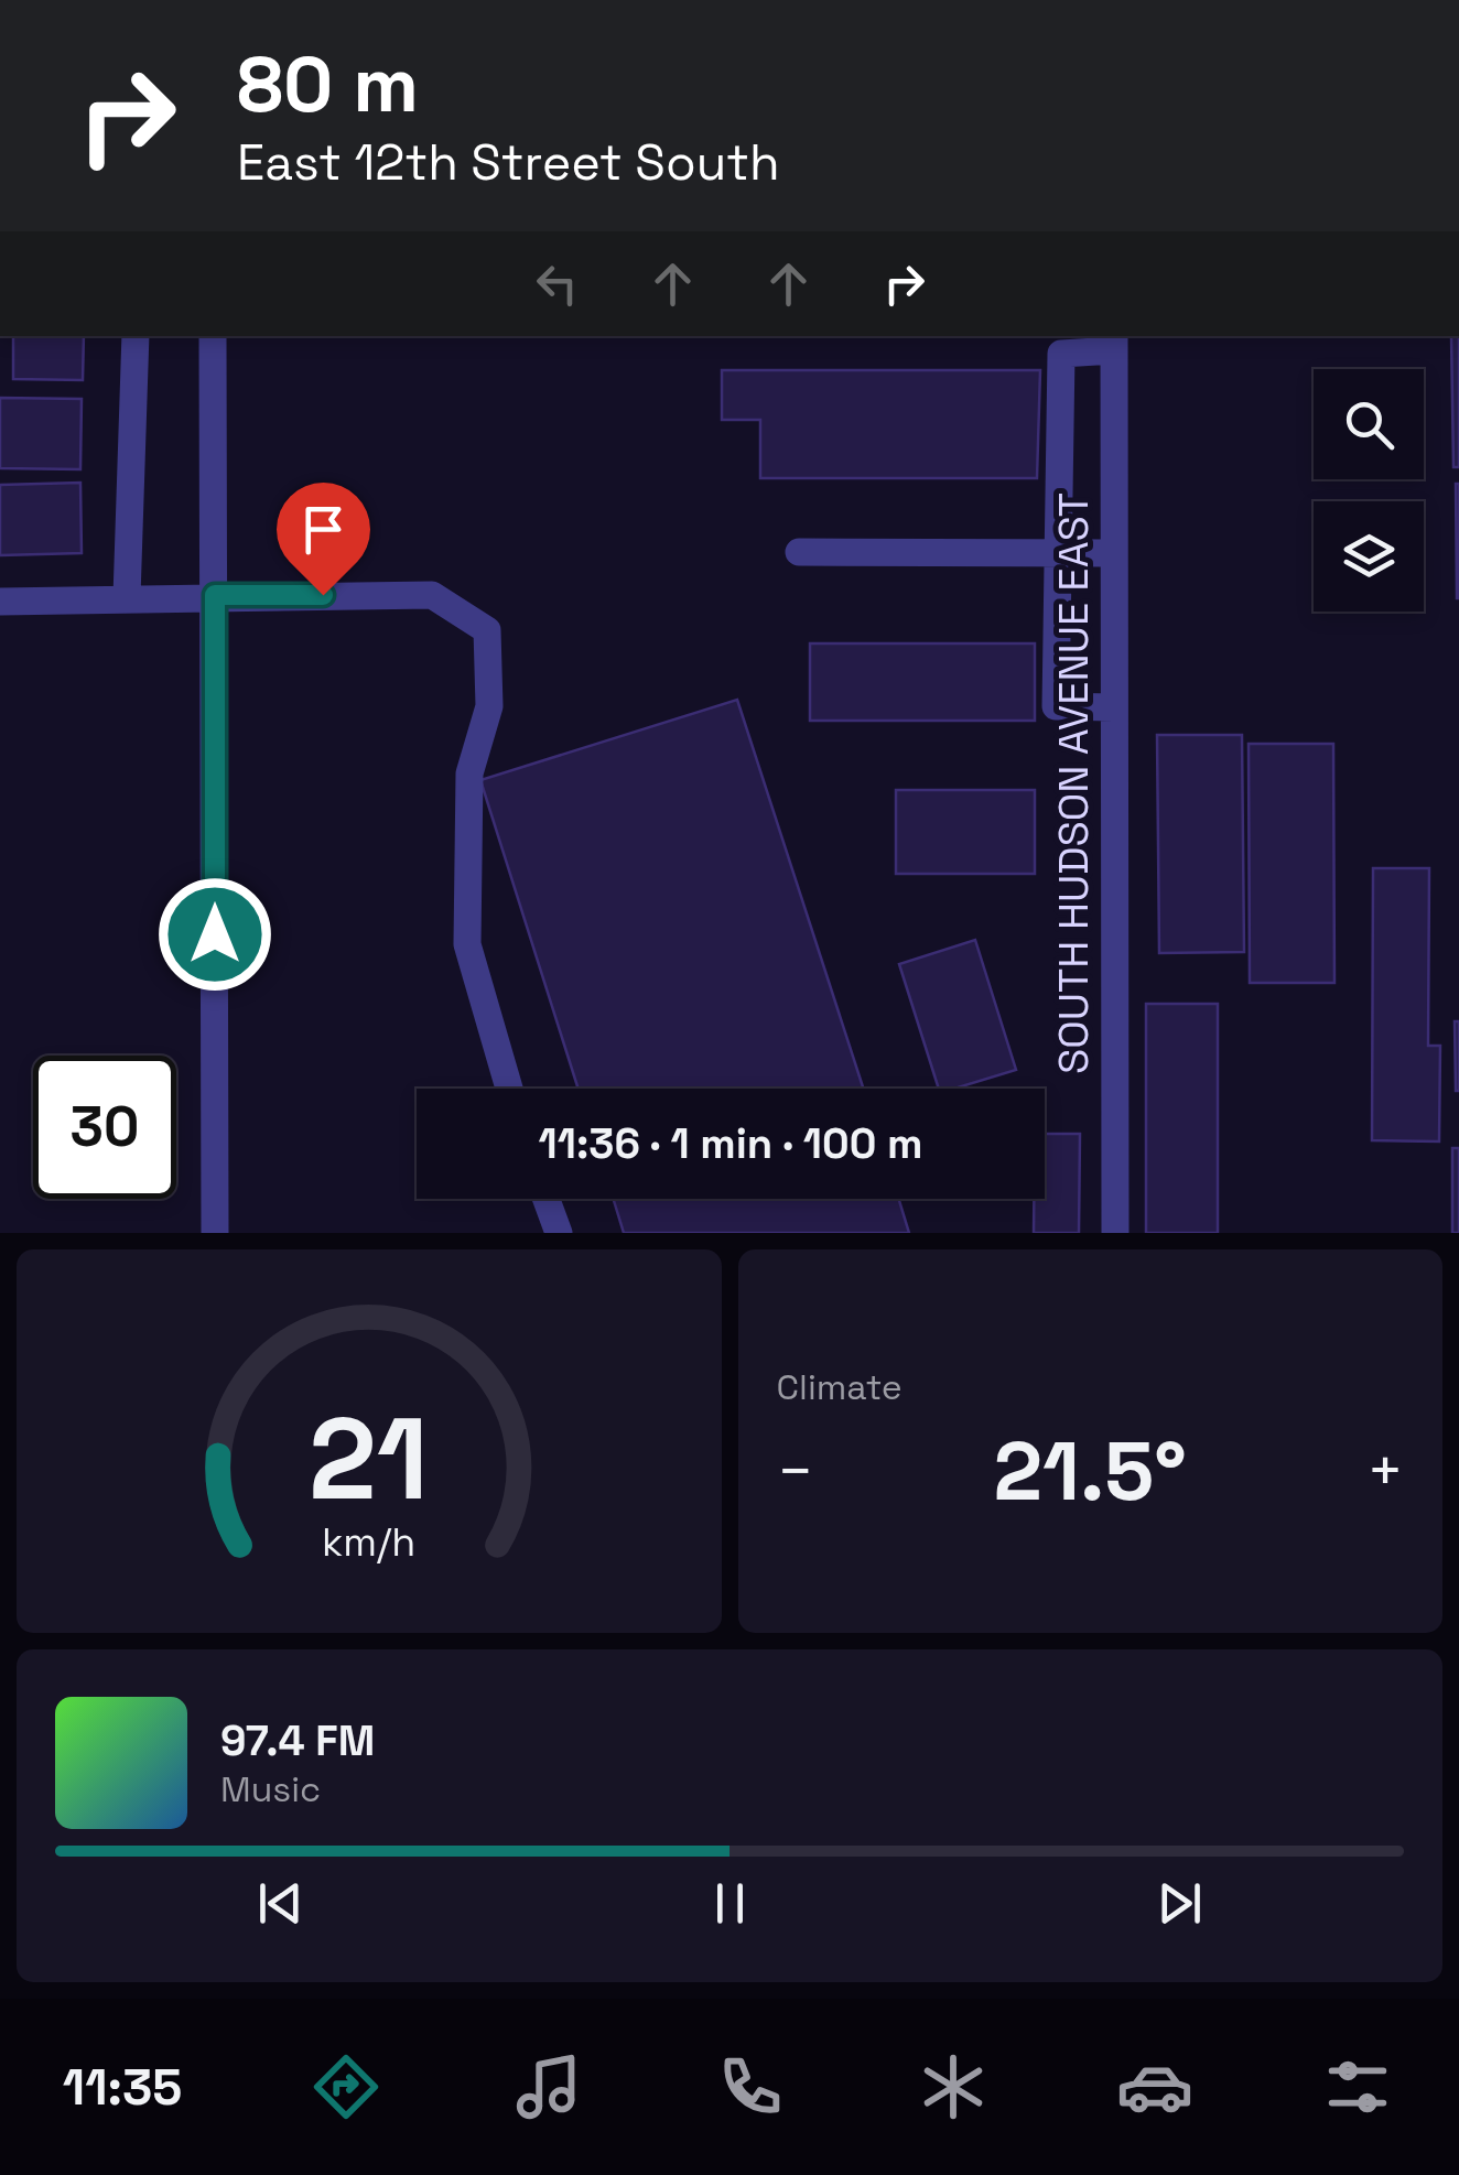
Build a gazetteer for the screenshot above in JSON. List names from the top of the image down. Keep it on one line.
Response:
{"streets":{"street":["SOUTH HUDSON AVENUE EAST"]},"page":{"turn":["80 m","East 12th Street South"],"limit":"30","trip":"11:36 · 1 min · 100 m","tile":"Climate","heat":["−","21.5°","+"],"song":["97.4 FM","Music"],"tabs":"11:35","gauge":["21","km/h"]}}
